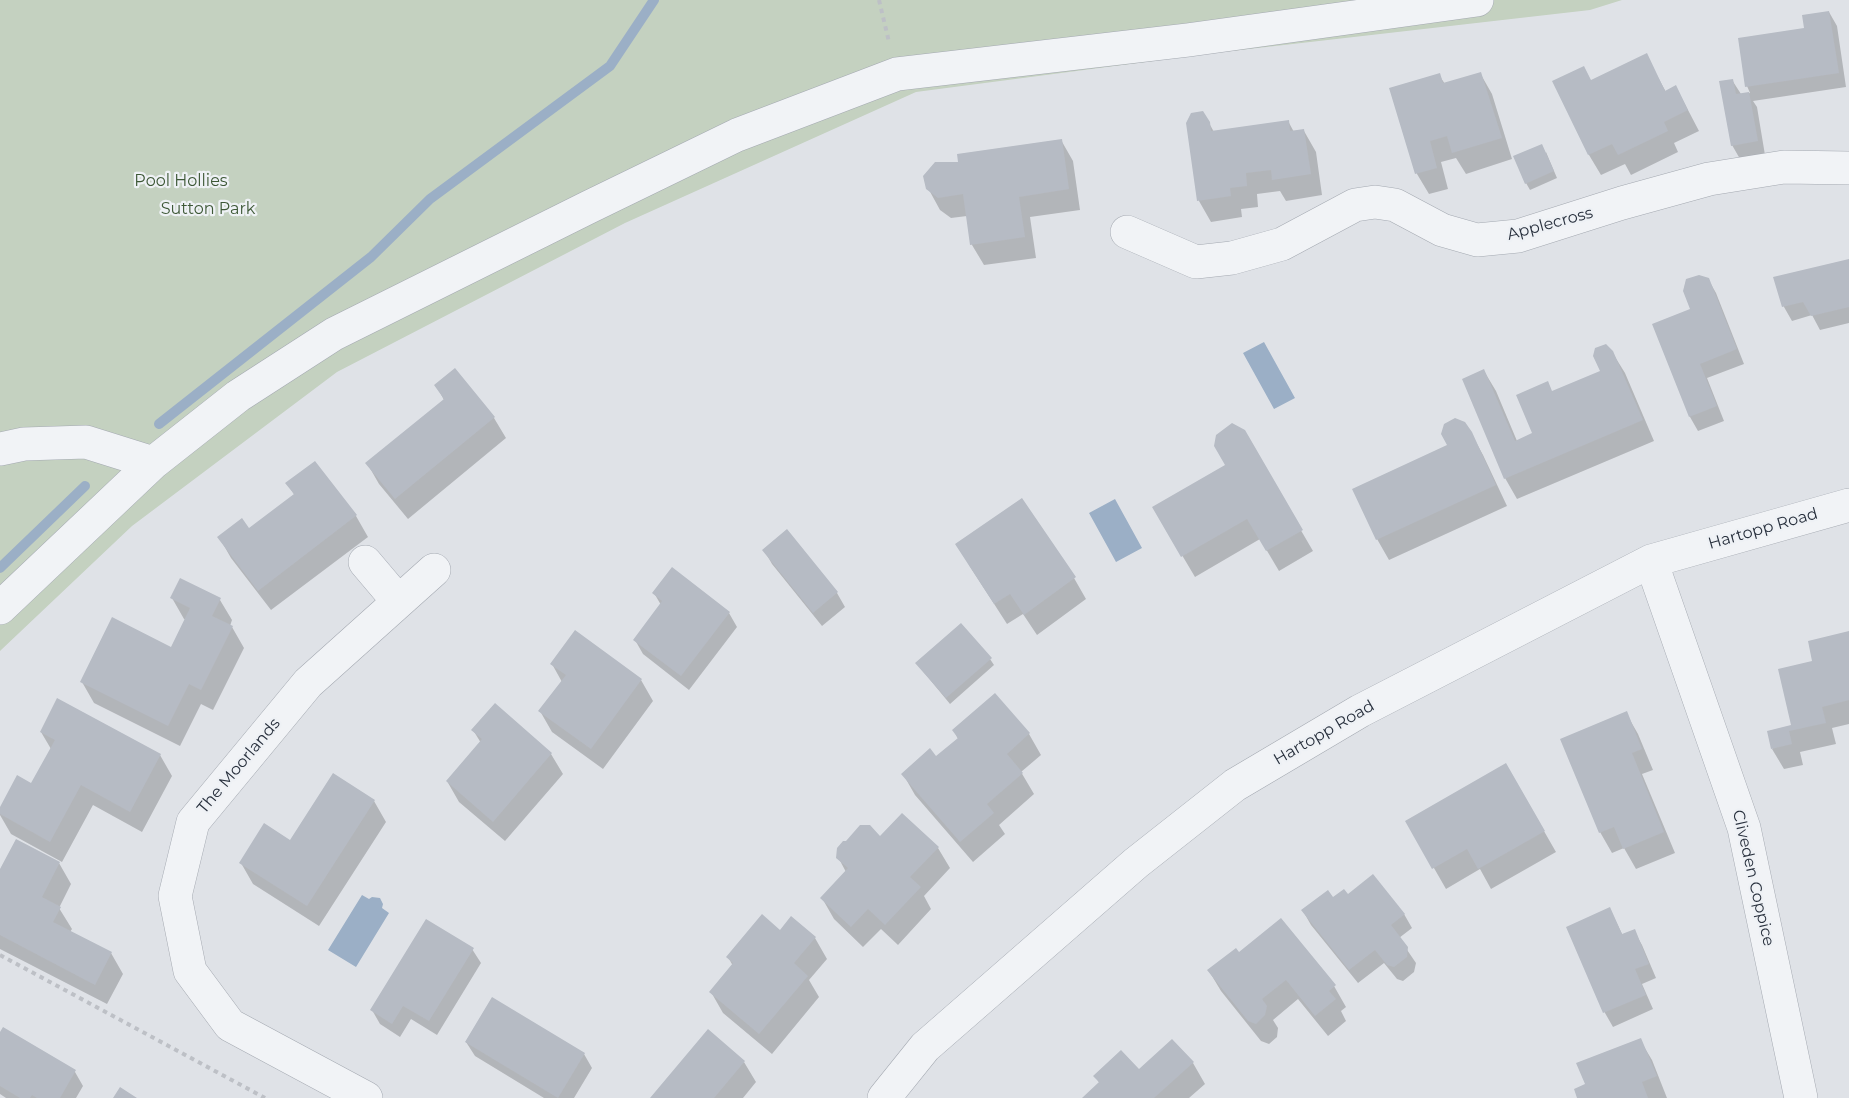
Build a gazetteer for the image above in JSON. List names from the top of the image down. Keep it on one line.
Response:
{"streets":{"street":["Applecross","Hartopp Road","The Moorlands","Cliveden Coppice"]},"crossings":[["Hartopp Road","Cliveden Coppice"]],"parks":["Pool Hollies","Sutton Park"]}
